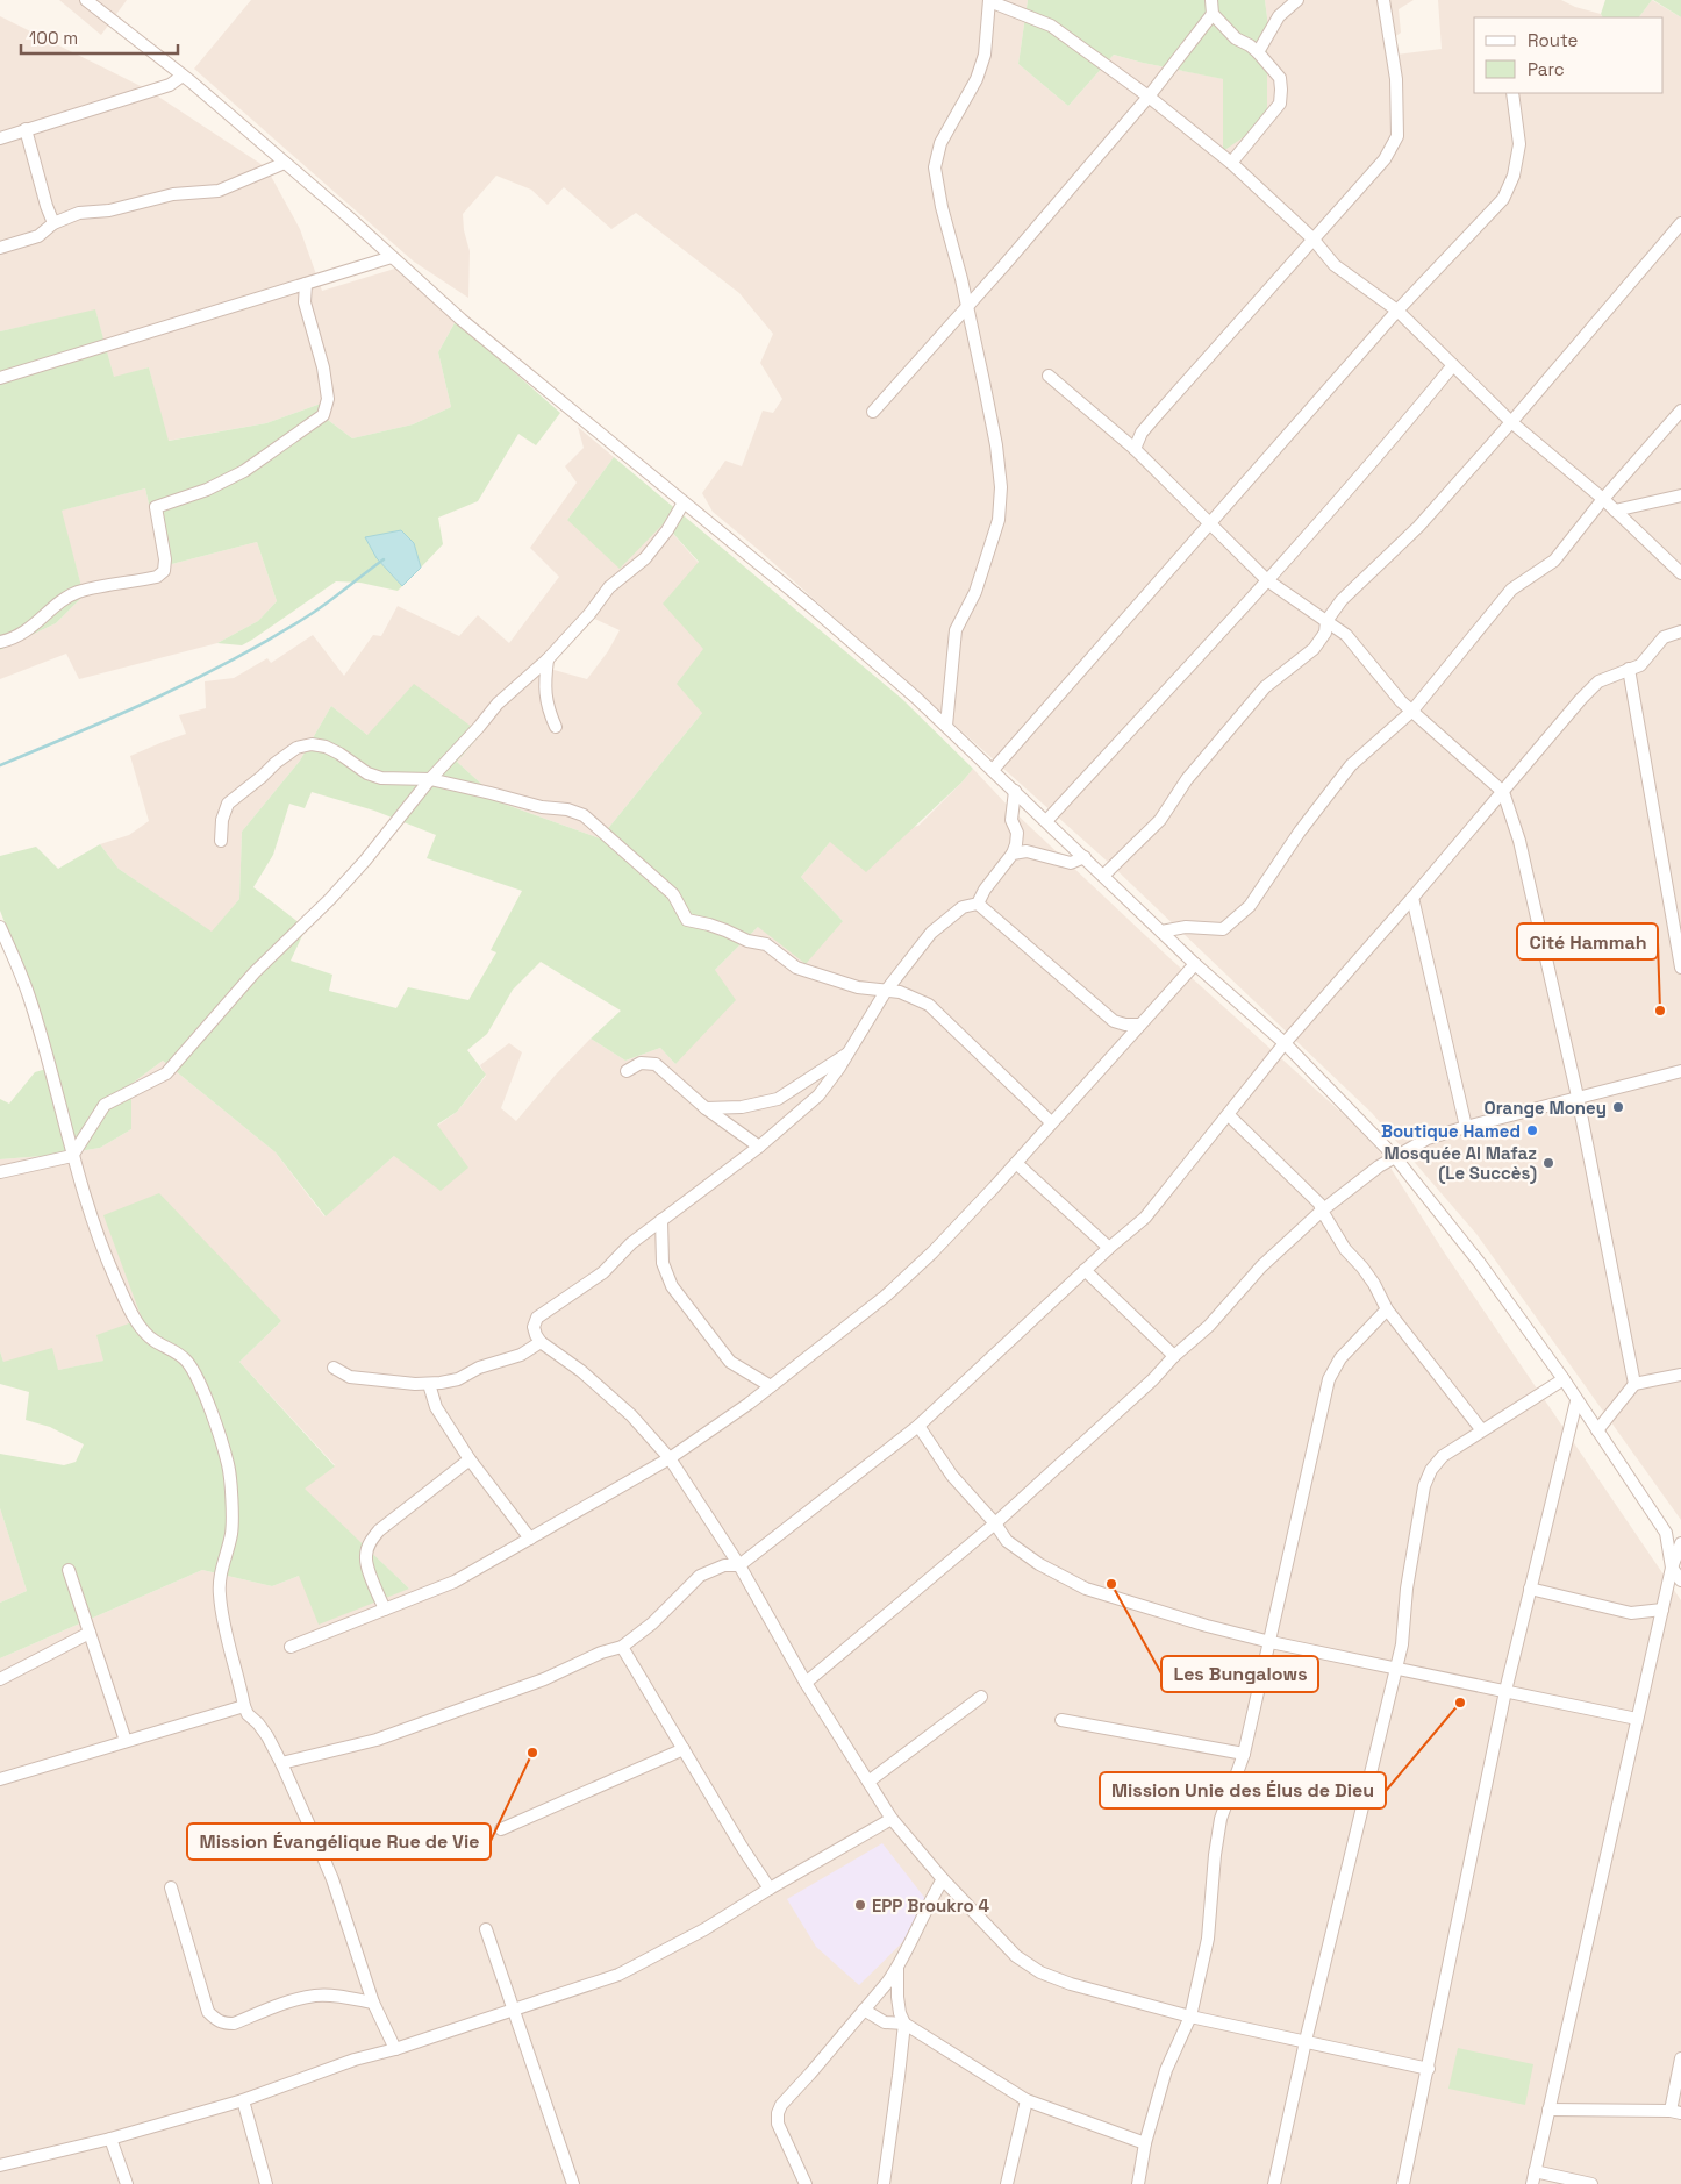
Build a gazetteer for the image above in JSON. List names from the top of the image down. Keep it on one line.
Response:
{"places":["Cité Hammah","Orange Money","Boutique Hamed","Mosquée Al Mafaz (Le Succès)","Les Bungalows","Mission Unie des Élus de Dieu","Mission Évangélique Rue de Vie","EPP Broukro 4"],"legend":["Route","Parc"],"scale_bar":"100 m"}
